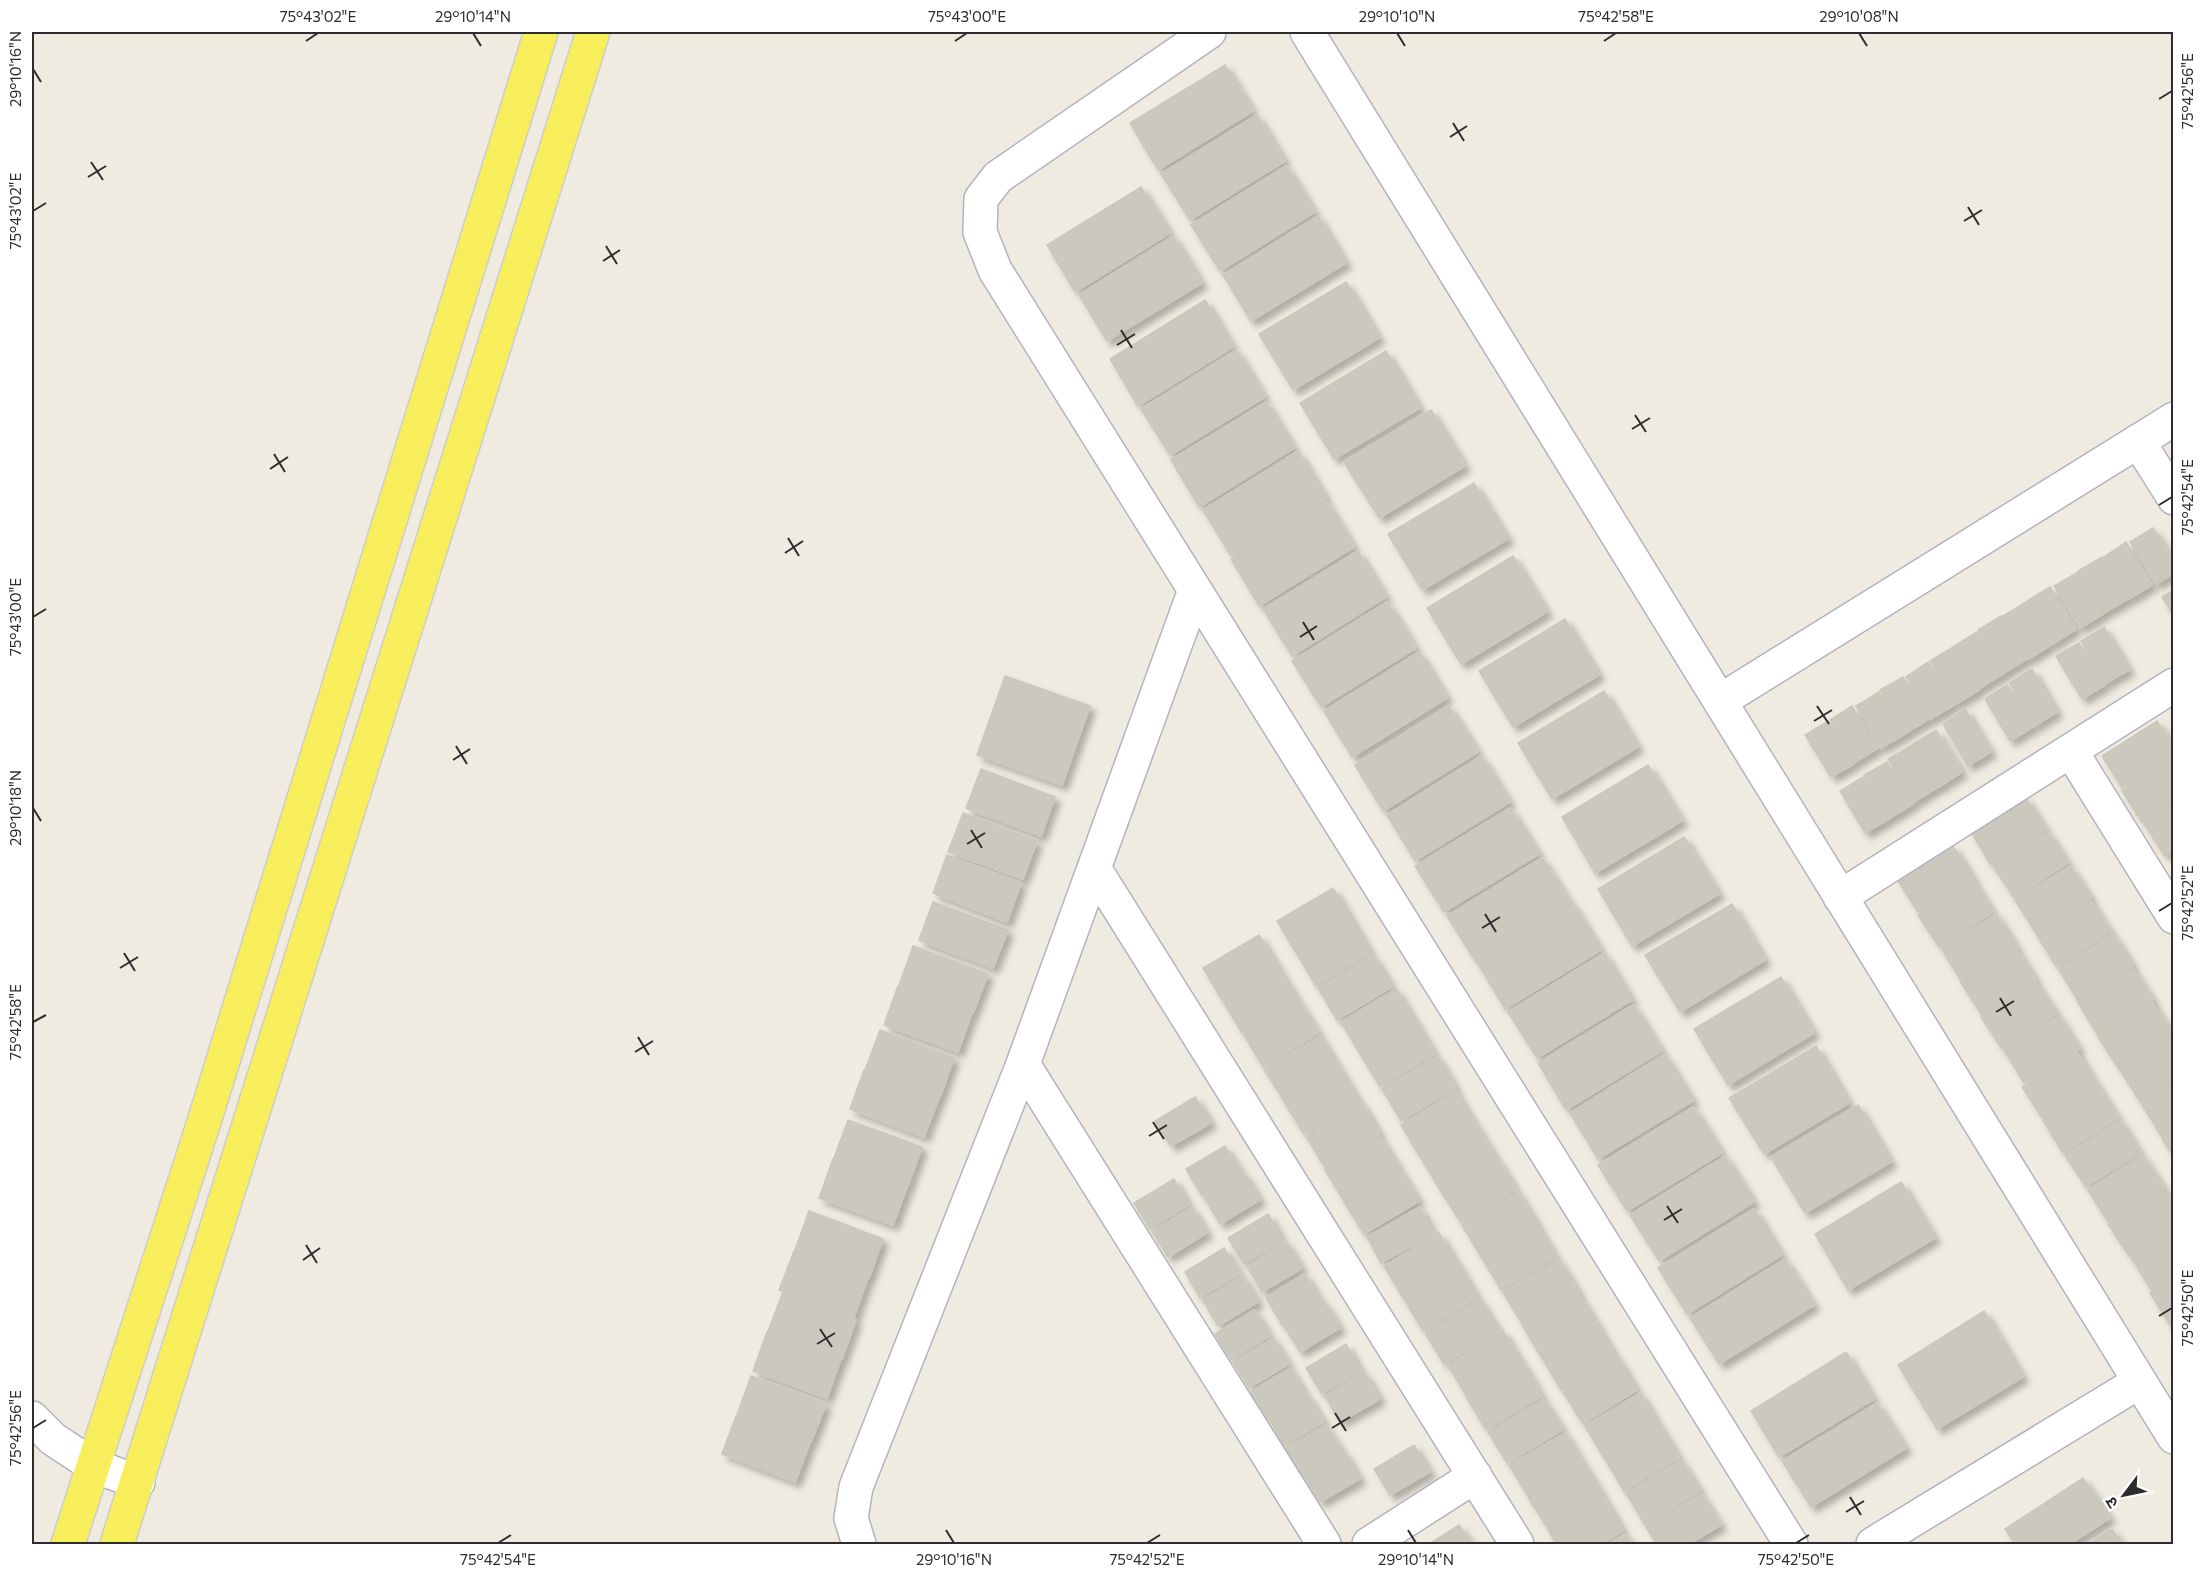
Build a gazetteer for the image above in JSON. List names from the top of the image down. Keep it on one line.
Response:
{"north":"bottom left","coordinates":["75°43'02\"E","29°10'14\"N","75°43'00\"E","29°10'10\"N","75°42'58\"E","29°10'08\"N","29°10'16\"N","75°42'56\"E","75°42'54\"E","29°10'18\"N","75°42'52\"E","75°42'50\"E"]}
